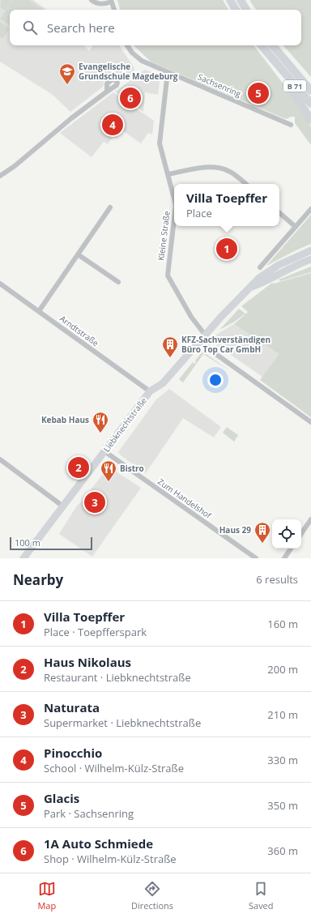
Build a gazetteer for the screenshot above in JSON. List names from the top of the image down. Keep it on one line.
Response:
{"streets":{"highway":["B 71"],"main road":["Liebknechtstraße"],"street":["Sachsenring","Kleine Straße","Arndtstraße","Zum Handelshof"]},"crossings":[["Sachsenring","Kleine Straße"],["Kleine Straße","Liebknechtstraße"],["Arndtstraße","Liebknechtstraße"],["Liebknechtstraße","Zum Handelshof"]],"places":{"school or university":["Evangelische Grundschule Magdeburg"],"building":["KFZ-Sachverständigen Büro Top Car GmbH","Haus 29"],"restaurant":["Kebab Haus","Bistro"]},"scale_bar":"100 m","page":{"search":"Search here","pins":["5","6","4","1","2","3"],"popup":["Villa Toepffer","Place"],"scale":"100 m","heading":["Nearby","6 results"],"list":[{"mark":"1","name":"Villa Toepffer","note":"Place · Toepfferspark","value":"160 m"},{"mark":"2","name":"Haus Nikolaus","note":"Restaurant · Liebknechtstraße","value":"200 m"},{"mark":"3","name":"Naturata","note":"Supermarket · Liebknechtstraße","value":"210 m"},{"mark":"4","name":"Pinocchio","note":"School · Wilhelm-Külz-Straße","value":"330 m"},{"mark":"5","name":"Glacis","note":"Park · Sachsenring","value":"350 m"},{"mark":"6","name":"1A Auto Schmiede","note":"Shop · Wilhelm-Külz-Straße","value":"360 m"}],"nav":["Map","Directions","Saved"]}}
